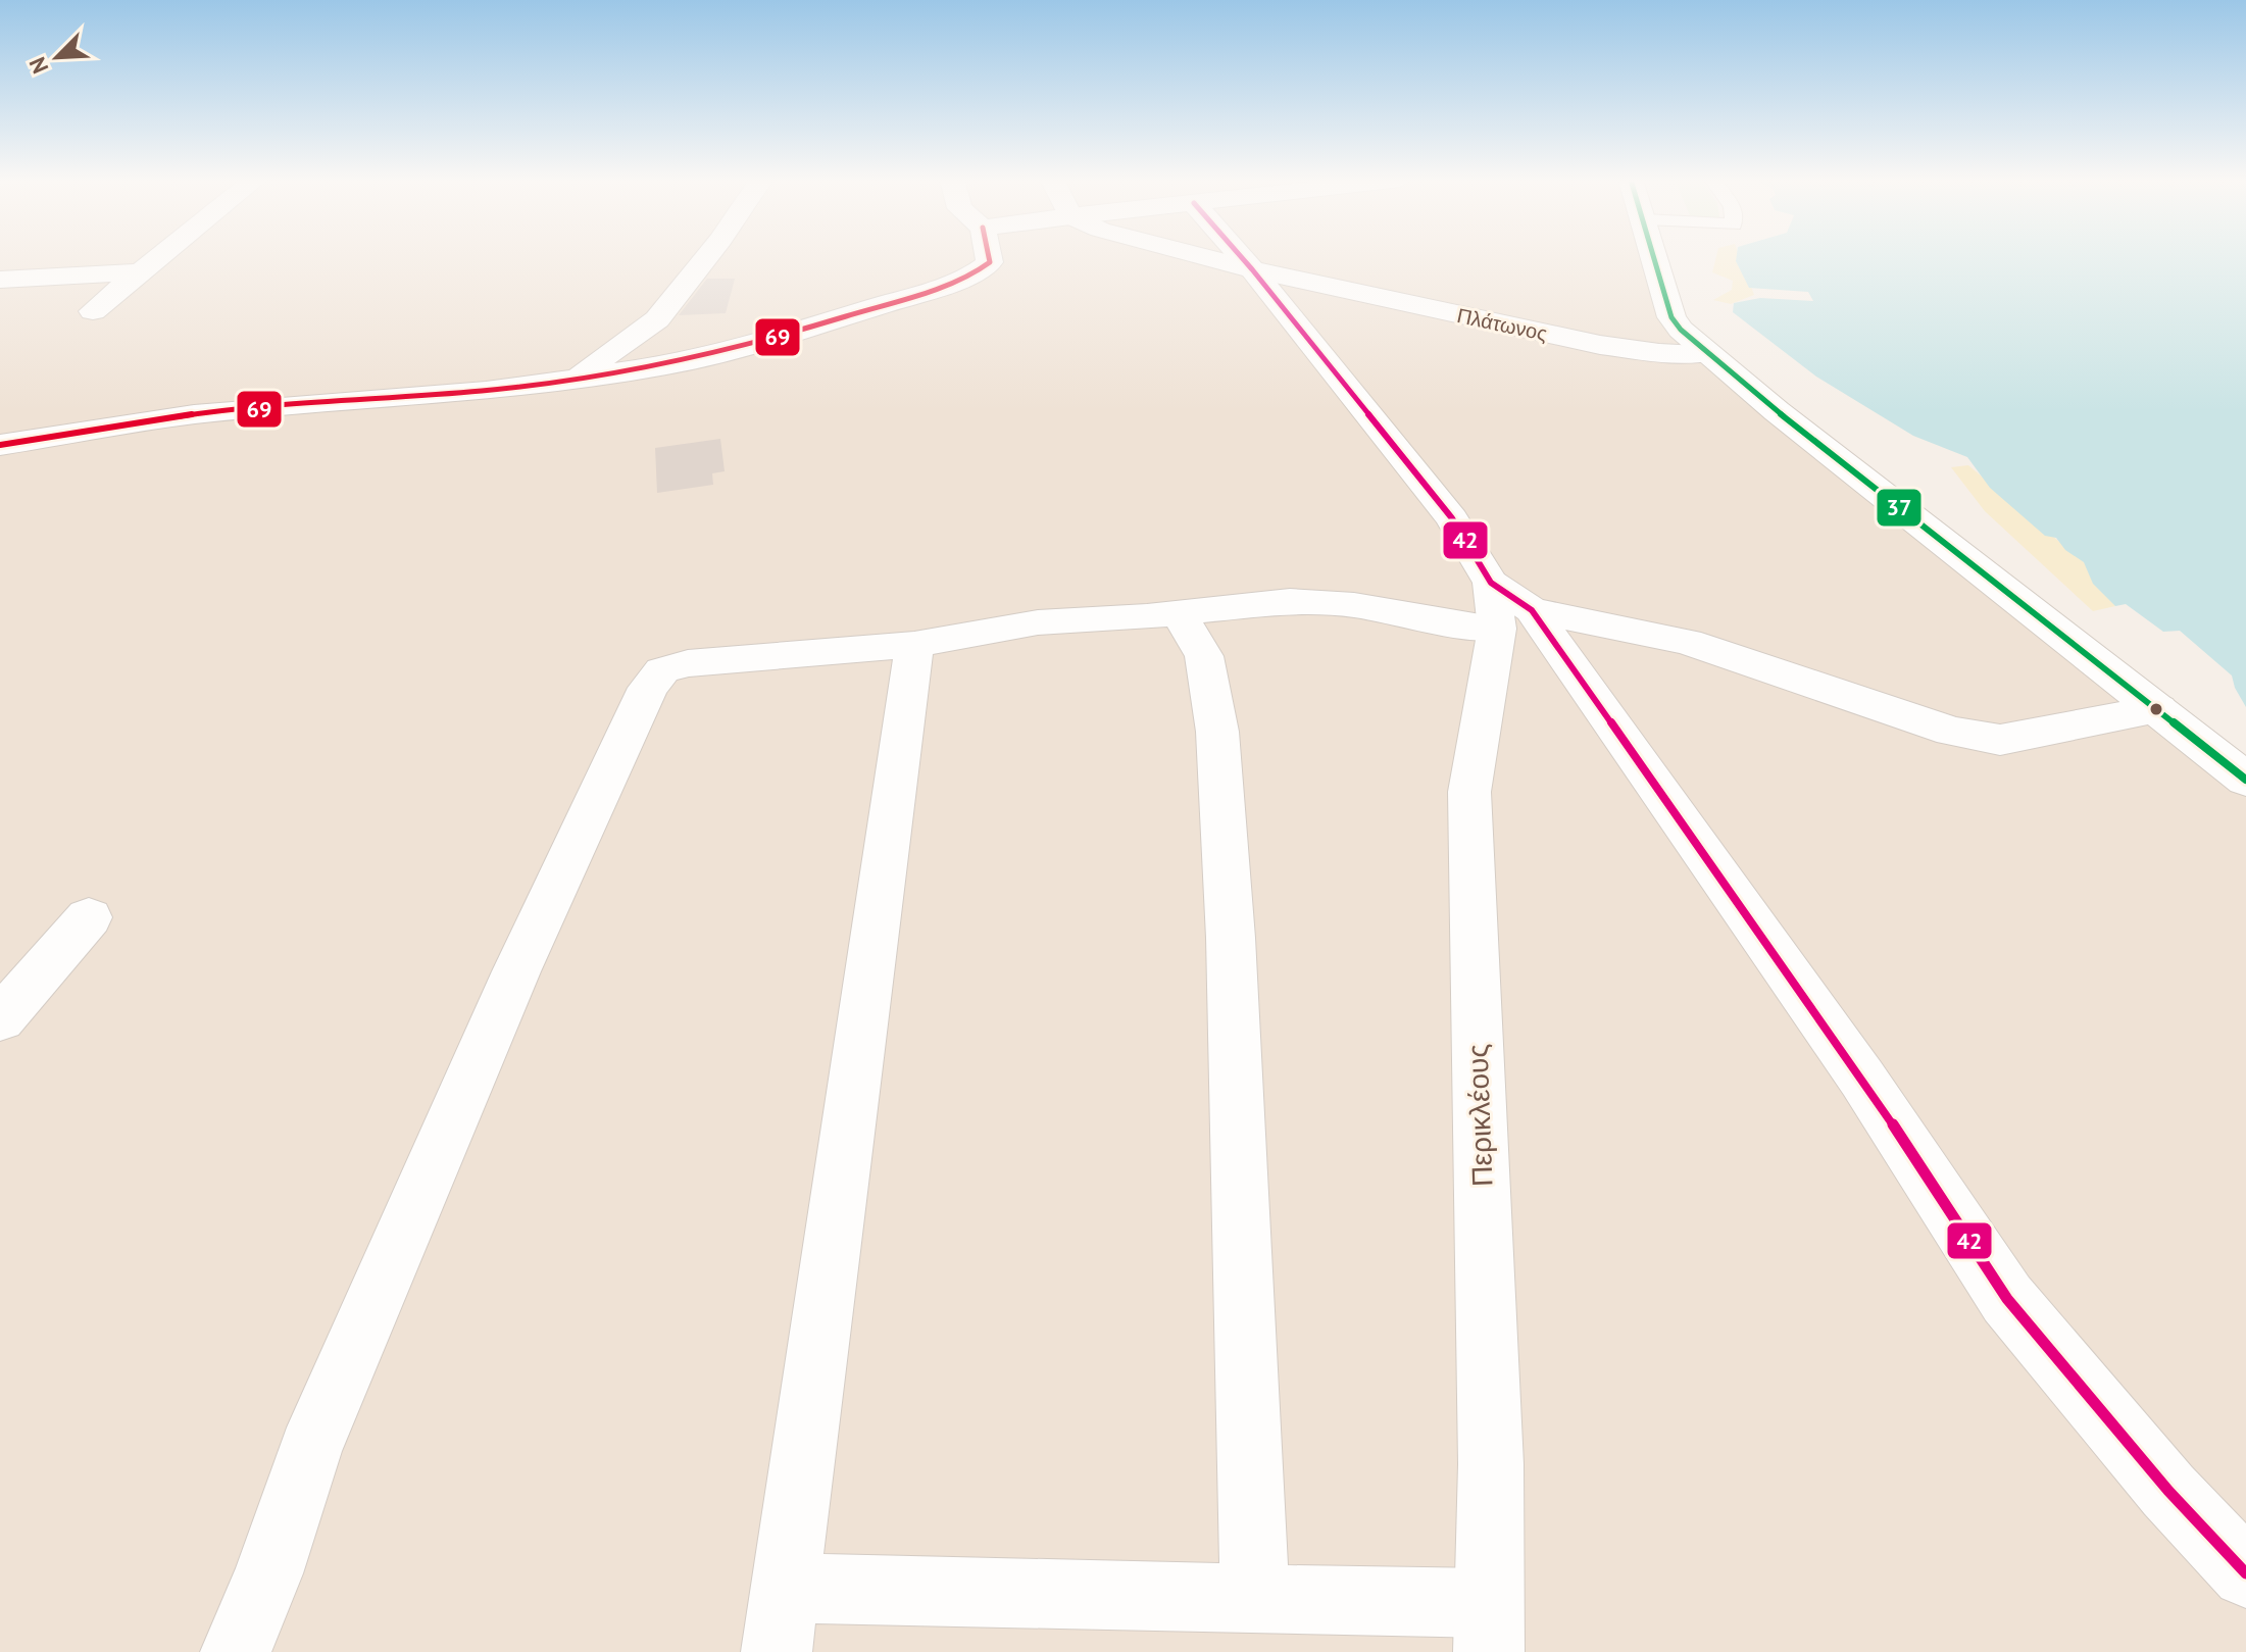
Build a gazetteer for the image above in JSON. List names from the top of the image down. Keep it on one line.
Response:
{"streets":{"street":["Πλάτωνος","Περικλέους"]},"lines":["transit line 37","transit line 42","transit line 69"],"north":"bottom left"}
